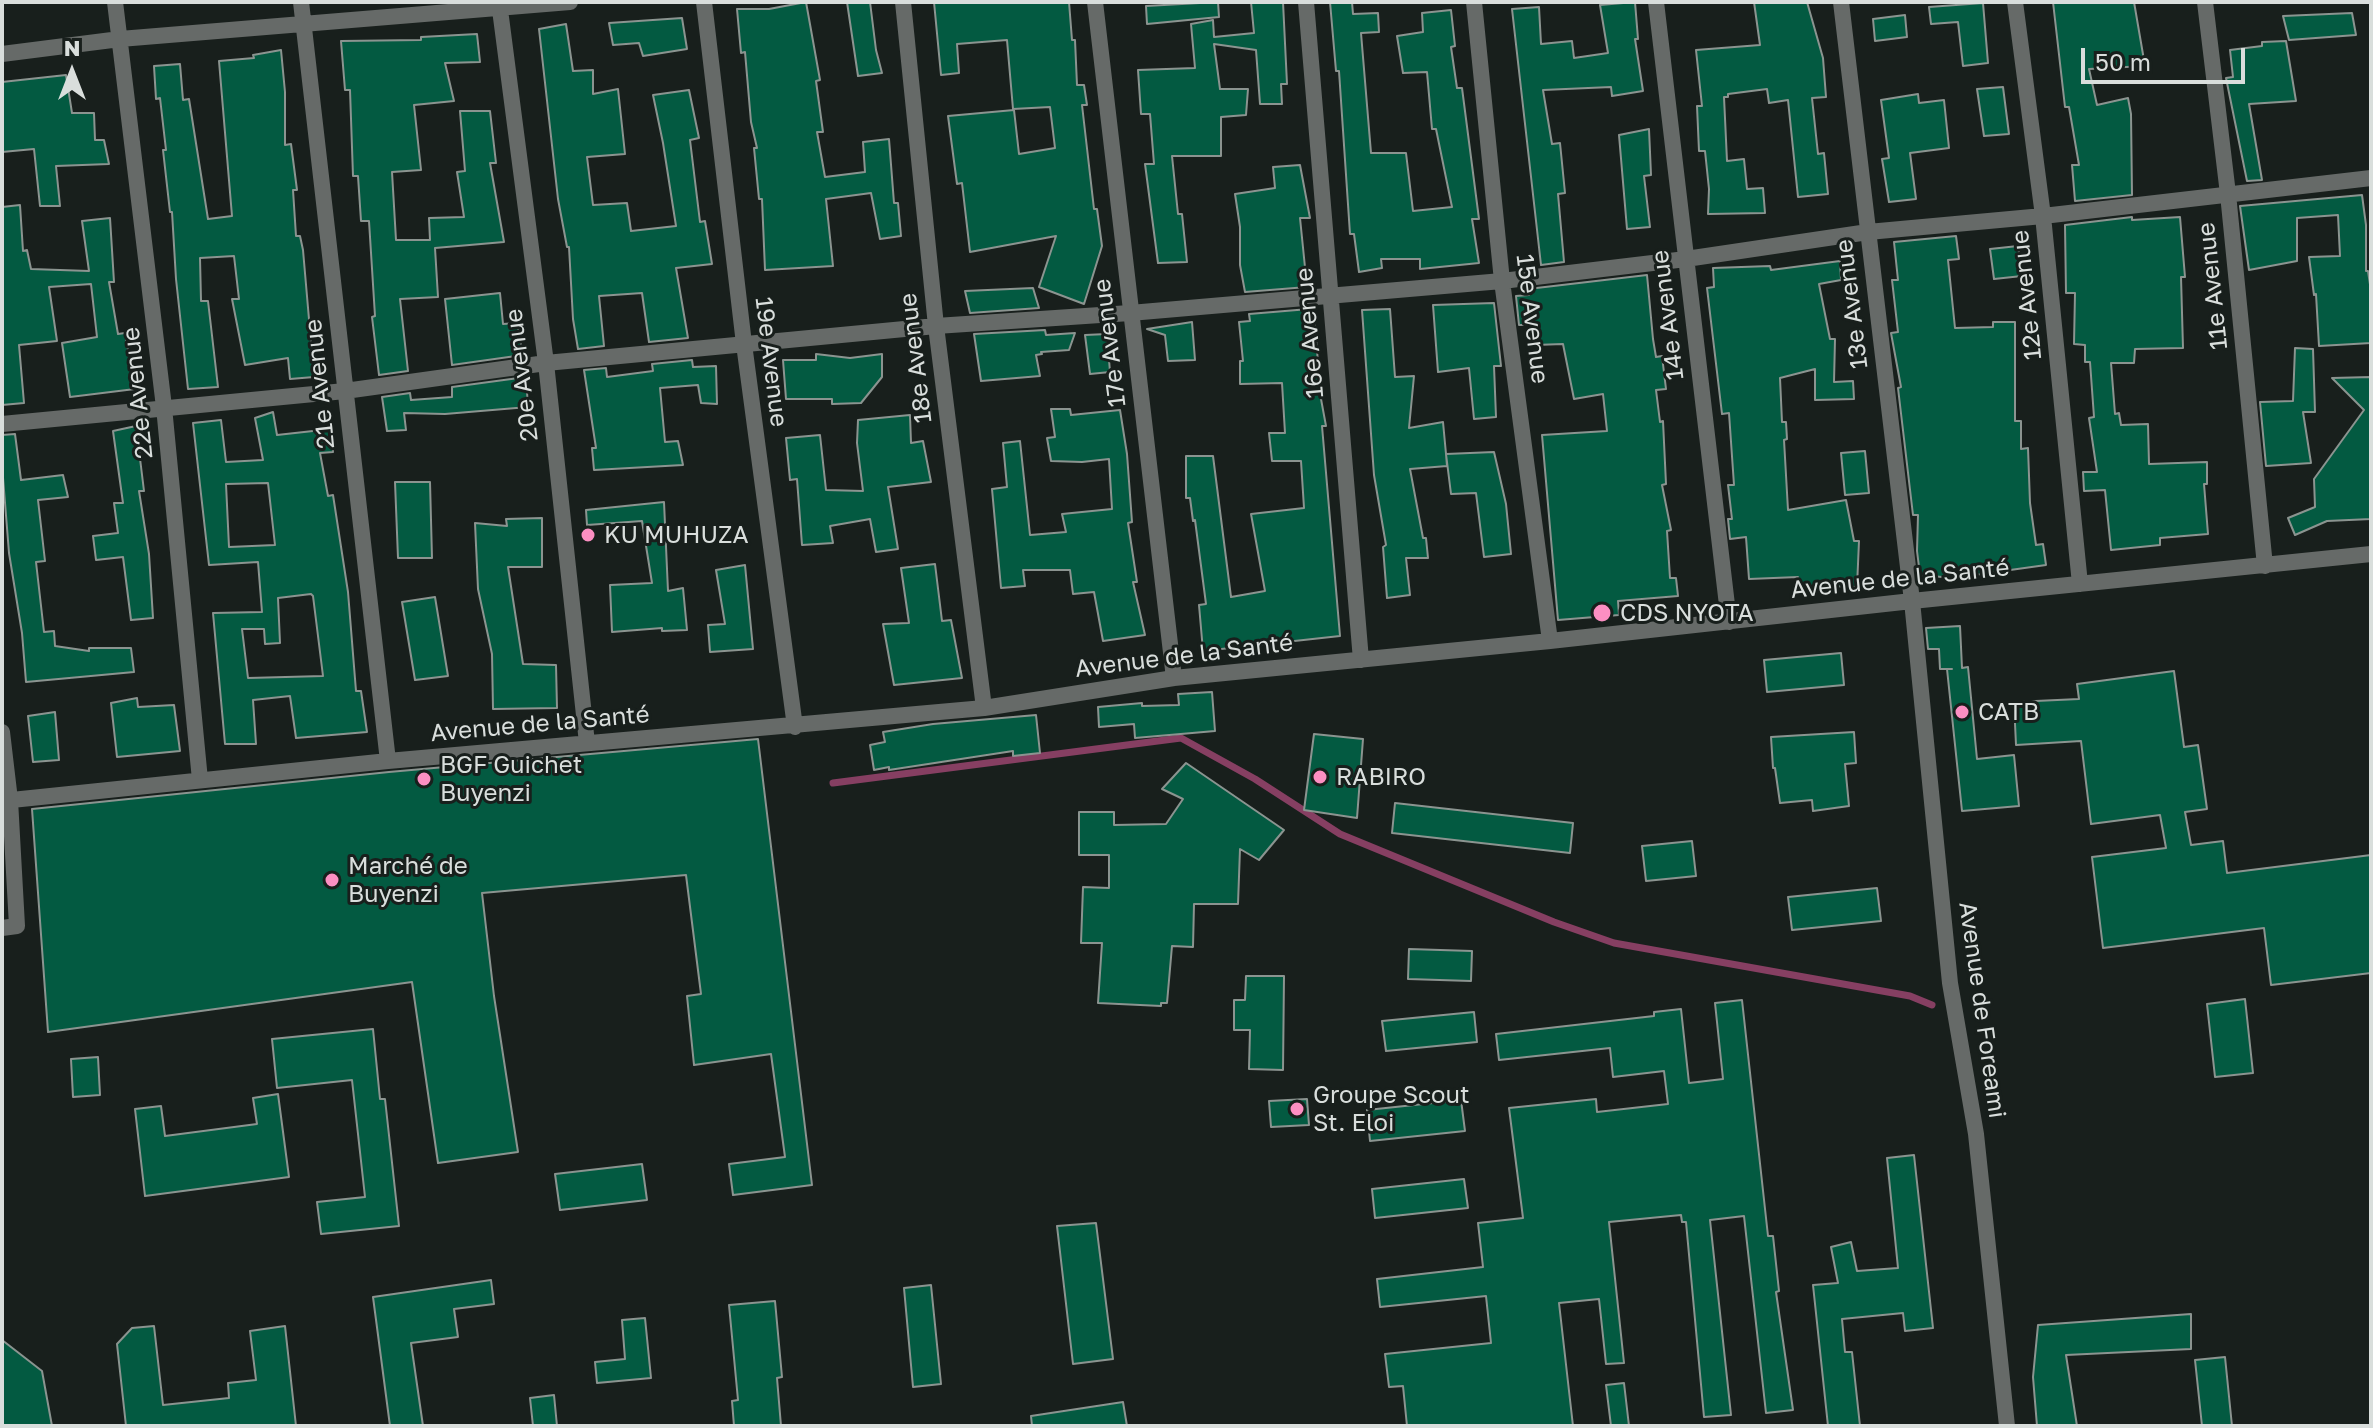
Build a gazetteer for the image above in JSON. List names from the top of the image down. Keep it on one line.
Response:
{"streets":{"street":["11e Avenue","12e Avenue","13e Avenue","14e Avenue","15e Avenue","16e Avenue","17e Avenue","18e Avenue","19e Avenue","20e Avenue","21e Avenue","22e Avenue","Avenue de la Santé","Avenue de Foreami"]},"crossings":[["11e Avenue","Avenue de la Santé"],["12e Avenue","Avenue de la Santé"],["13e Avenue","Avenue de la Santé"],["13e Avenue","Avenue de Foreami"],["14e Avenue","Avenue de la Santé"],["15e Avenue","Avenue de la Santé"],["16e Avenue","Avenue de la Santé"],["17e Avenue","Avenue de la Santé"],["18e Avenue","Avenue de la Santé"],["19e Avenue","Avenue de la Santé"],["20e Avenue","Avenue de la Santé"],["21e Avenue","Avenue de la Santé"],["22e Avenue","Avenue de la Santé"],["Avenue de la Santé","Avenue de Foreami"]],"places":["KU MUHUZA","CDS NYOTA","CATB","RABIRO","BGF Guichet Buyenzi","Marché de Buyenzi","Groupe Scout St. Eloi"],"scale_bar":"50 m","north":"top"}
